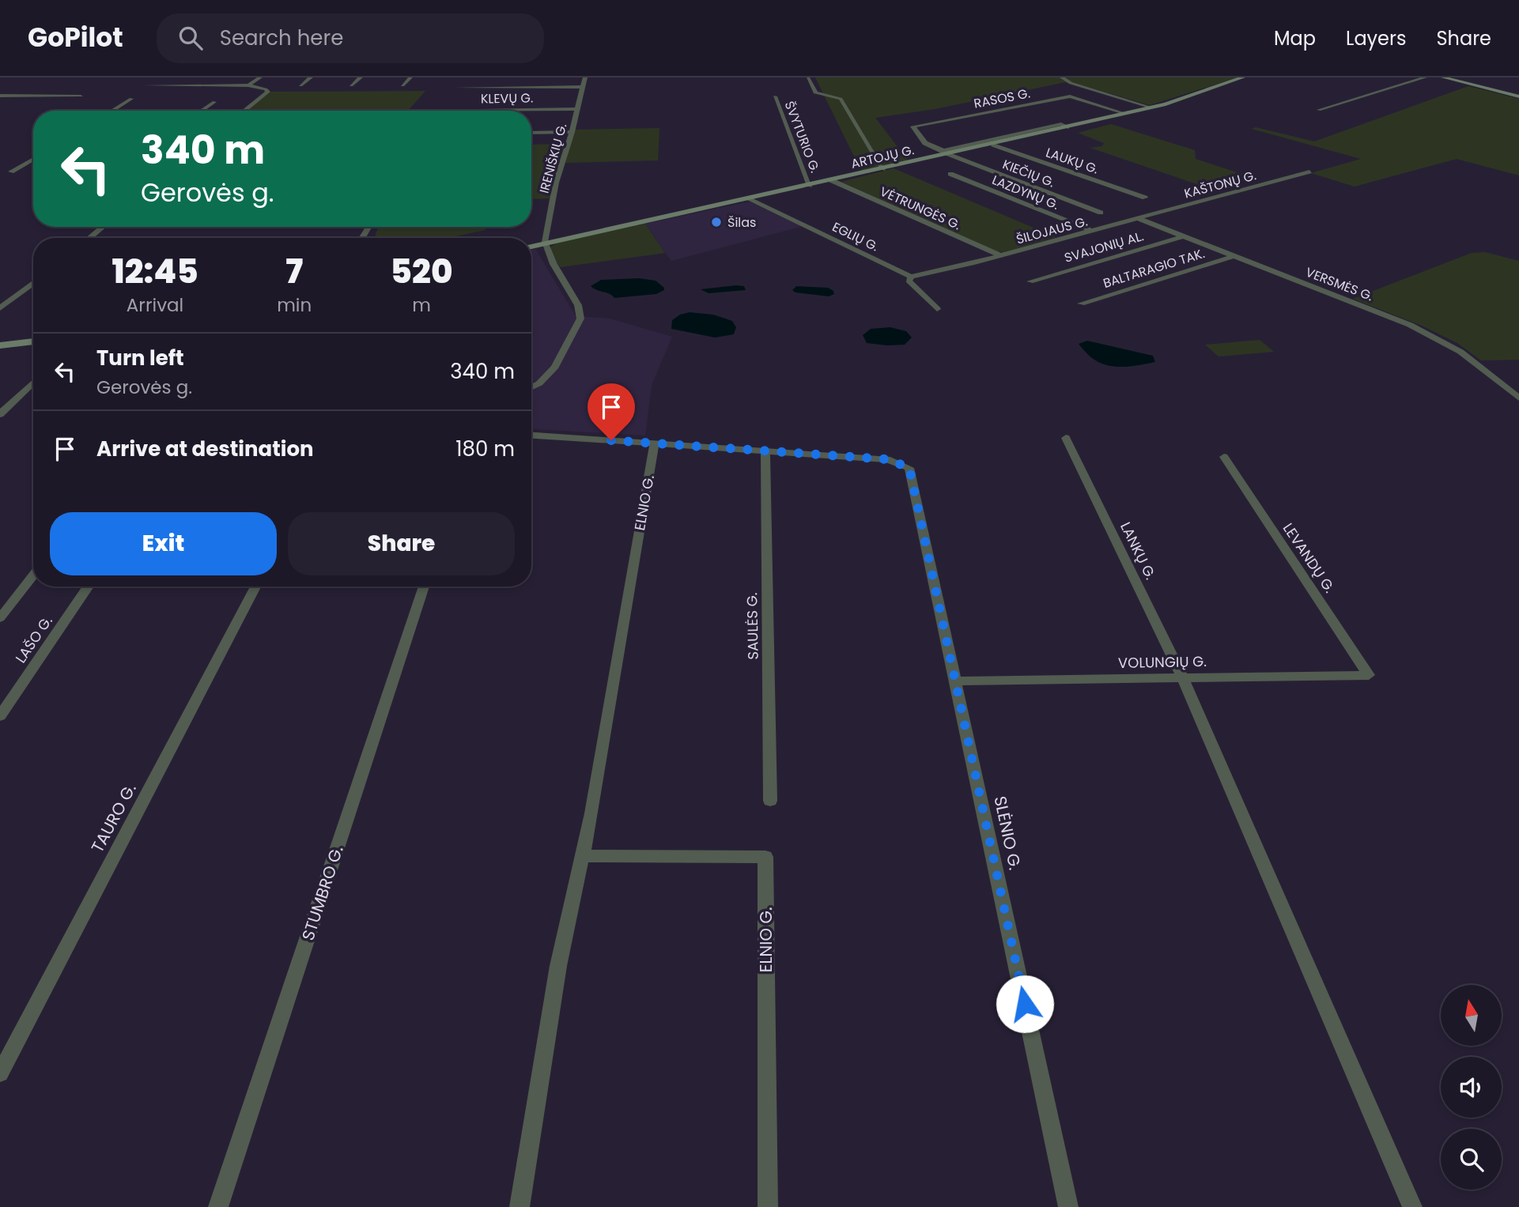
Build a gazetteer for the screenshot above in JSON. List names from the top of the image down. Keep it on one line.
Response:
{"streets":{"main road":["ARTOJŲ G."],"street":["KLEVŲ G.","RASOS G.","ŠVYTURIO G.","IRENIŠKIŲ G.","LAUKŲ G.","KIEČIŲ G.","KAŠTONŲ G.","LAZDYNŲ G.","VĖTRUNGĖS G.","ŠILOJAUS G.","EGLIŲ G.","SVAJONIŲ AL.","BALTARAGIO TAK.","VERSMĖS G.","ELNIO G.","LANKŲ G.","LEVANDŲ G.","SAULĖS G.","LAŠO G.","VOLUNGIŲ G.","TAURO G.","SLĖNIO G.","STUMBRO G."]},"crossings":[["KLEVŲ G.","IRENIŠKIŲ G."],["RASOS G.","ARTOJŲ G."],["RASOS G.","KIEČIŲ G."],["ŠVYTURIO G.","ARTOJŲ G."],["ARTOJŲ G.","IRENIŠKIŲ G."],["ARTOJŲ G.","LAUKŲ G."],["ARTOJŲ G.","KIEČIŲ G."],["ARTOJŲ G.","VĖTRUNGĖS G."],["ARTOJŲ G.","EGLIŲ G."],["KAŠTONŲ G.","ŠILOJAUS G."],["KAŠTONŲ G.","VERSMĖS G."],["LAZDYNŲ G.","ŠILOJAUS G."],["VĖTRUNGĖS G.","ŠILOJAUS G."],["ŠILOJAUS G.","EGLIŲ G."],["ŠILOJAUS G.","VERSMĖS G."],["SVAJONIŲ AL.","VERSMĖS G."],["BALTARAGIO TAK.","VERSMĖS G."],["LANKŲ G.","VOLUNGIŲ G."],["LEVANDŲ G.","VOLUNGIŲ G."],["SAULĖS G.","SLĖNIO G."],["VOLUNGIŲ G.","SLĖNIO G."]],"places":["Šilas"],"north":"top","page":{"header":"GoPilot","search":"Search here","nav":["Map","Layers","Share"],"turn":["340 m","Gerovės g."],"eta":["12:45","Arrival","7","min","520","m"],"list":[{"name":"Turn left","note":"Gerovės g.","value":"340 m"},{"name":"Arrive at destination","value":"180 m"}],"buttons":["Exit","Share"]}}
